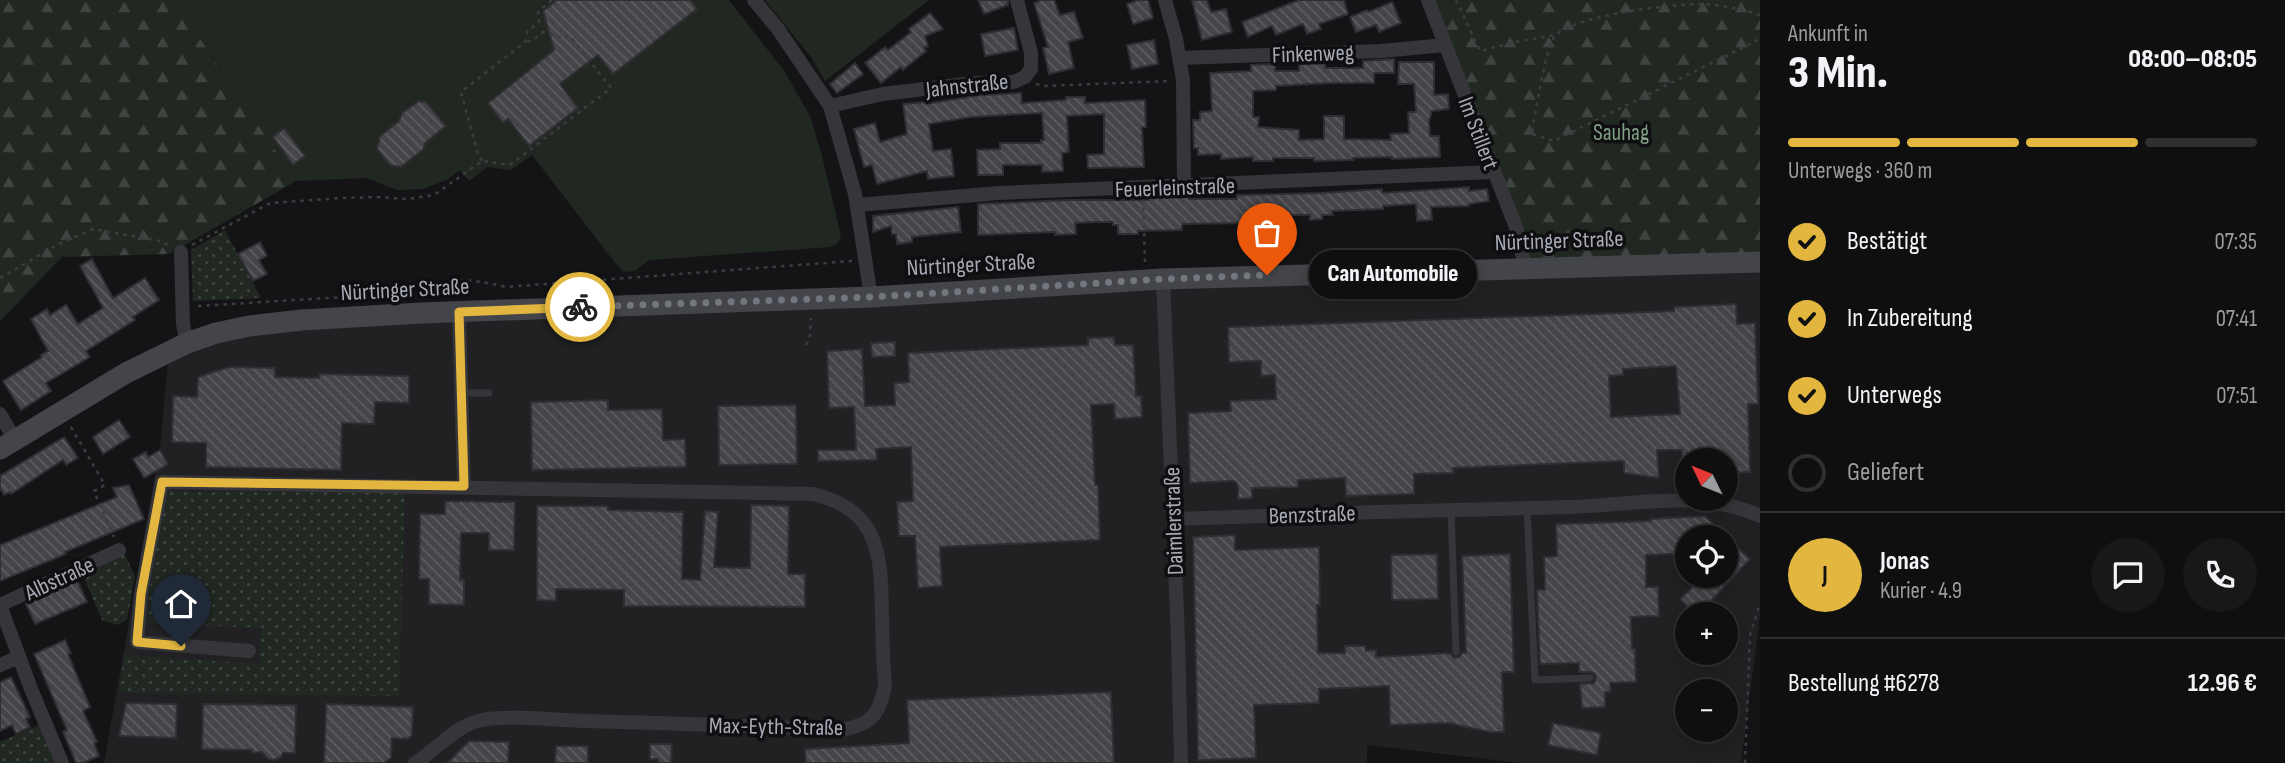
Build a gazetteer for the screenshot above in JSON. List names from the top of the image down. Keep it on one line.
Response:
{"streets":{"main road":["Nürtinger Straße"],"street":["Finkenweg","Jahnstraße","Im Stillert","Feuerleinstraße","Benzstraße","Daimlerstraße","Albstraße","Max-Eyth-Straße"]},"crossings":[["Finkenweg","Im Stillert"],["Im Stillert","Feuerleinstraße"],["Im Stillert","Nürtinger Straße"],["Nürtinger Straße","Daimlerstraße"],["Benzstraße","Daimlerstraße"]],"parks":["Sauhag"],"places":["Can Automobile"],"north":"top left","page":{"heading":["3 Min.","Ankunft in","08:00–08:05"],"panel":["Jonas","Kurier · 4.9","Bestellung #6278","12.96 €"],"bar":"Unterwegs · 360 m","list":[["Bestätigt","07:35"],["In Zubereitung","07:41"],["Unterwegs","07:51"],"Geliefert"],"bubble":"Can Automobile","map_buttons":["+","−"],"round":"J"}}
